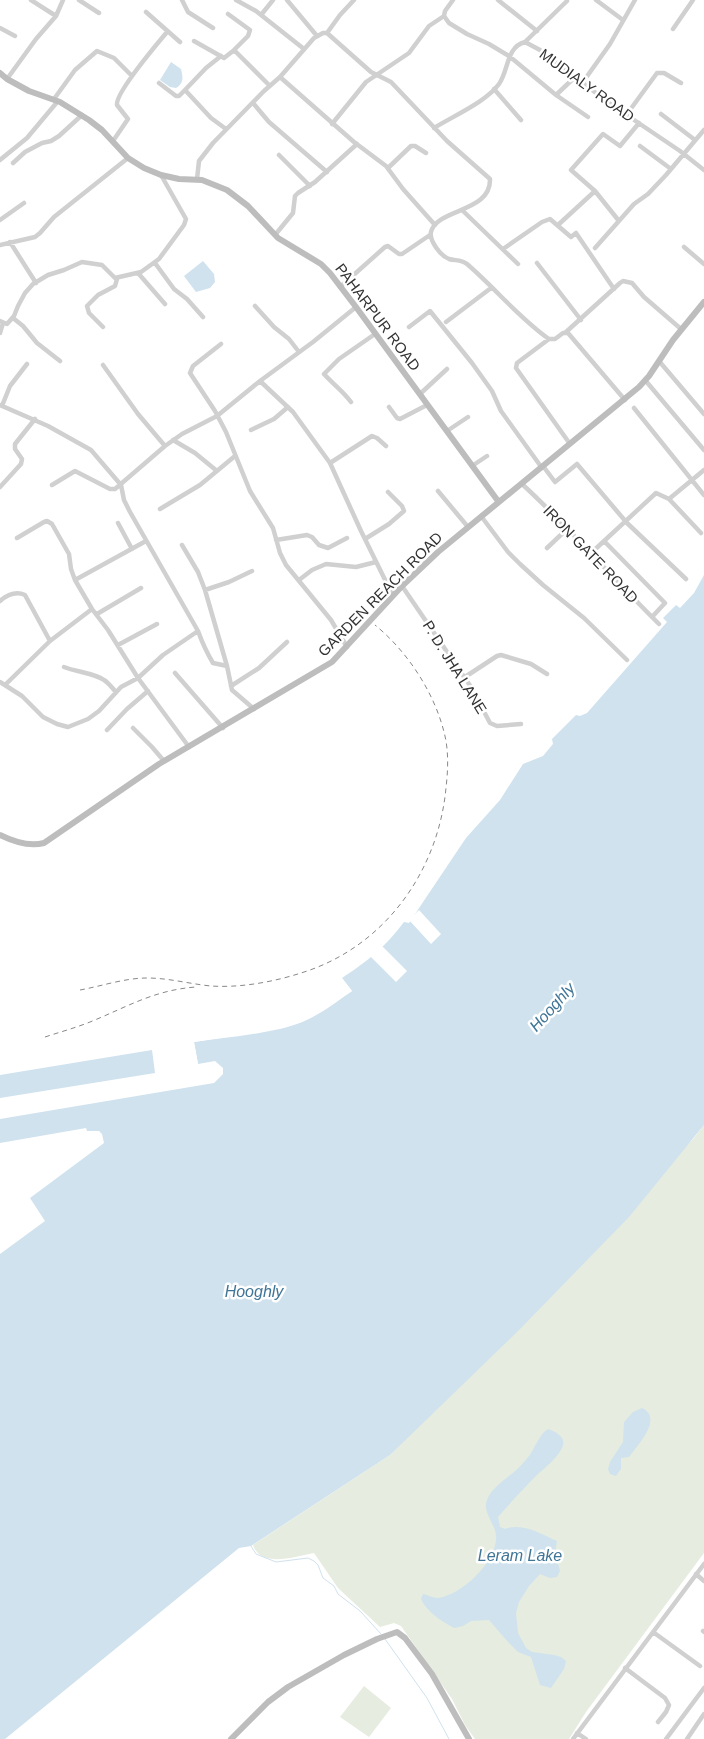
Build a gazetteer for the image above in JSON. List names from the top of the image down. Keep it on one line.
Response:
{"streets":{"street":["MUDIALY ROAD","PAHARPUR ROAD","IRON GATE ROAD","GARDEN REACH ROAD","P. D. JHA LANE"]},"crossings":[["PAHARPUR ROAD","GARDEN REACH ROAD"],["IRON GATE ROAD","GARDEN REACH ROAD"],["GARDEN REACH ROAD","P. D. JHA LANE"]],"water":["Hooghly","Leram Lake"]}
